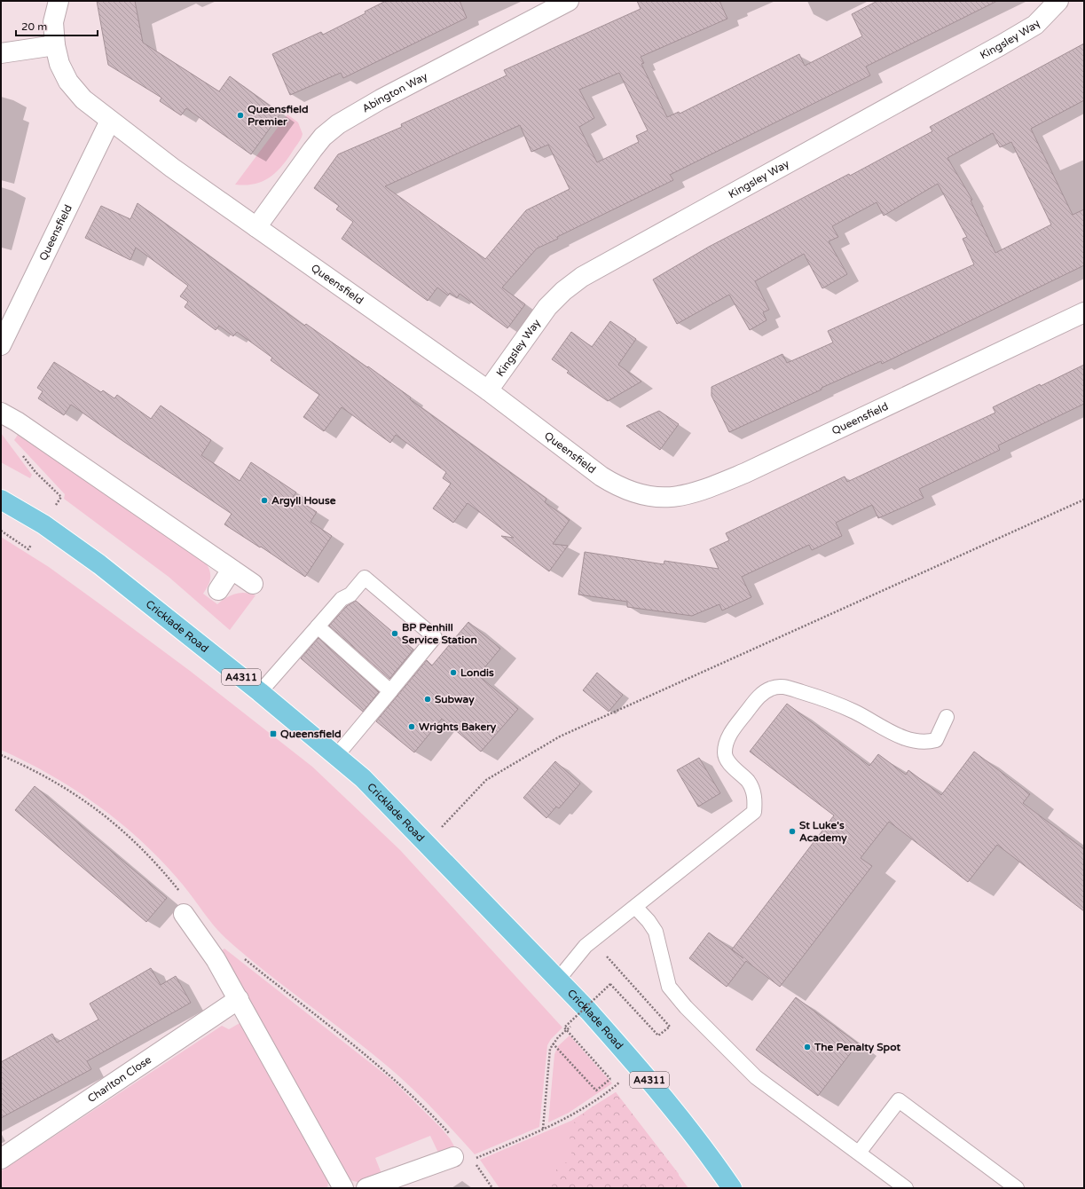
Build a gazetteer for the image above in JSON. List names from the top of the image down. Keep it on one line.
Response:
{"streets":{"main road":["Cricklade Road","A4311"],"street":["Kingsley Way","Abington Way","Queensfield","Charlton Close"]},"crossings":[["Kingsley Way","Queensfield"],["Abington Way","Queensfield"]],"places":{"other":["Queensfield Premier","Argyll House","BP Penhill Service Station","Londis","Subway","Wrights Bakery","St Luke's Academy","The Penalty Spot"],"transit":["Queensfield"]},"scale_bar":"20 m"}
